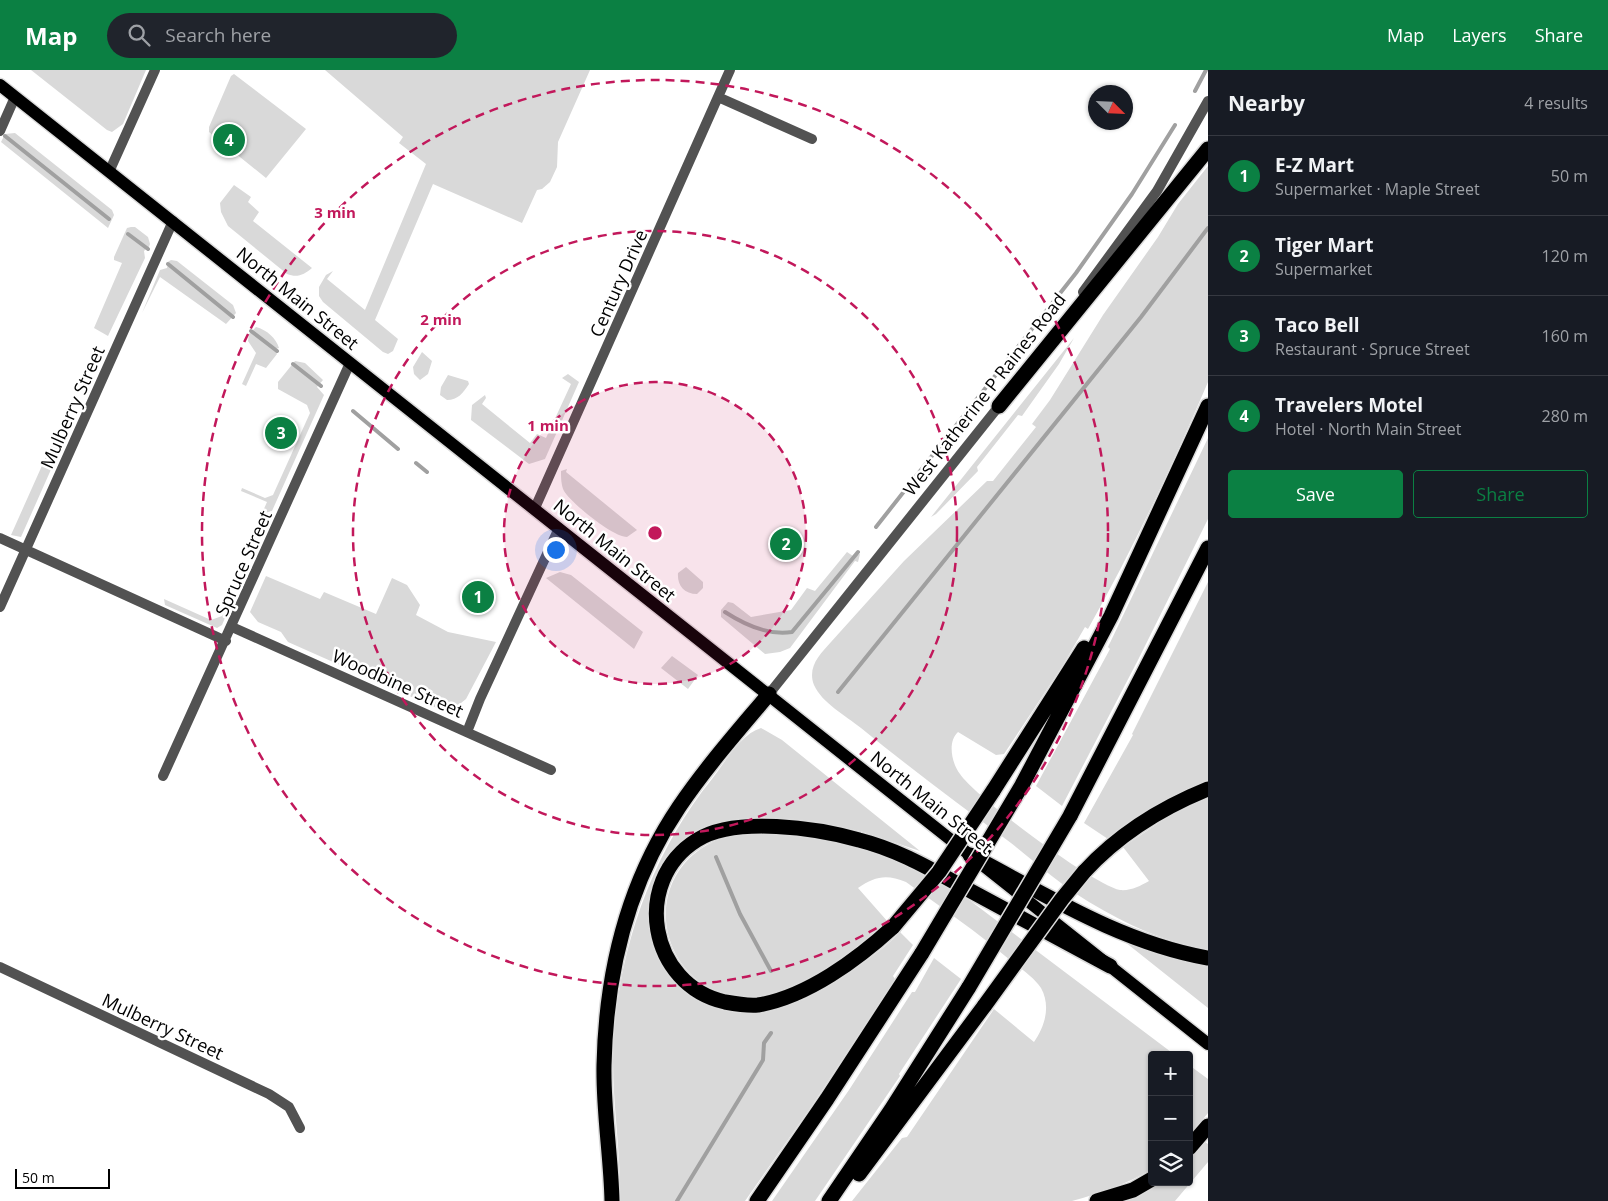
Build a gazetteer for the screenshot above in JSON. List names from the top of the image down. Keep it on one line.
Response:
{"streets":{"main road":["North Main Street"],"street":["Century Drive","West Katherine P Raines Road","Mulberry Street","Spruce Street","Woodbine Street"]},"crossings":[["Century Drive","North Main Street"],["North Main Street","West Katherine P Raines Road"],["North Main Street","Mulberry Street"],["North Main Street","Spruce Street"],["Spruce Street","Woodbine Street"]],"scale_bar":"50 m","north":"bottom right","page":{"header":"Map","search":"Search here","nav":["Map","Layers","Share"],"heading":["Nearby","4 results"],"pins":["4","3","2","1"],"list":[{"mark":"1","name":"E-Z Mart","note":"Supermarket · Maple Street","value":"50 m"},{"mark":"2","name":"Tiger Mart","note":"Supermarket","value":"120 m"},{"mark":"3","name":"Taco Bell","note":"Restaurant · Spruce Street","value":"160 m"},{"mark":"4","name":"Travelers Motel","note":"Hotel · North Main Street","value":"280 m"}],"buttons":["Save","Share"],"map_buttons":["+","−"],"scale":"50 m"},"rings":["3 min","2 min","1 min"]}
